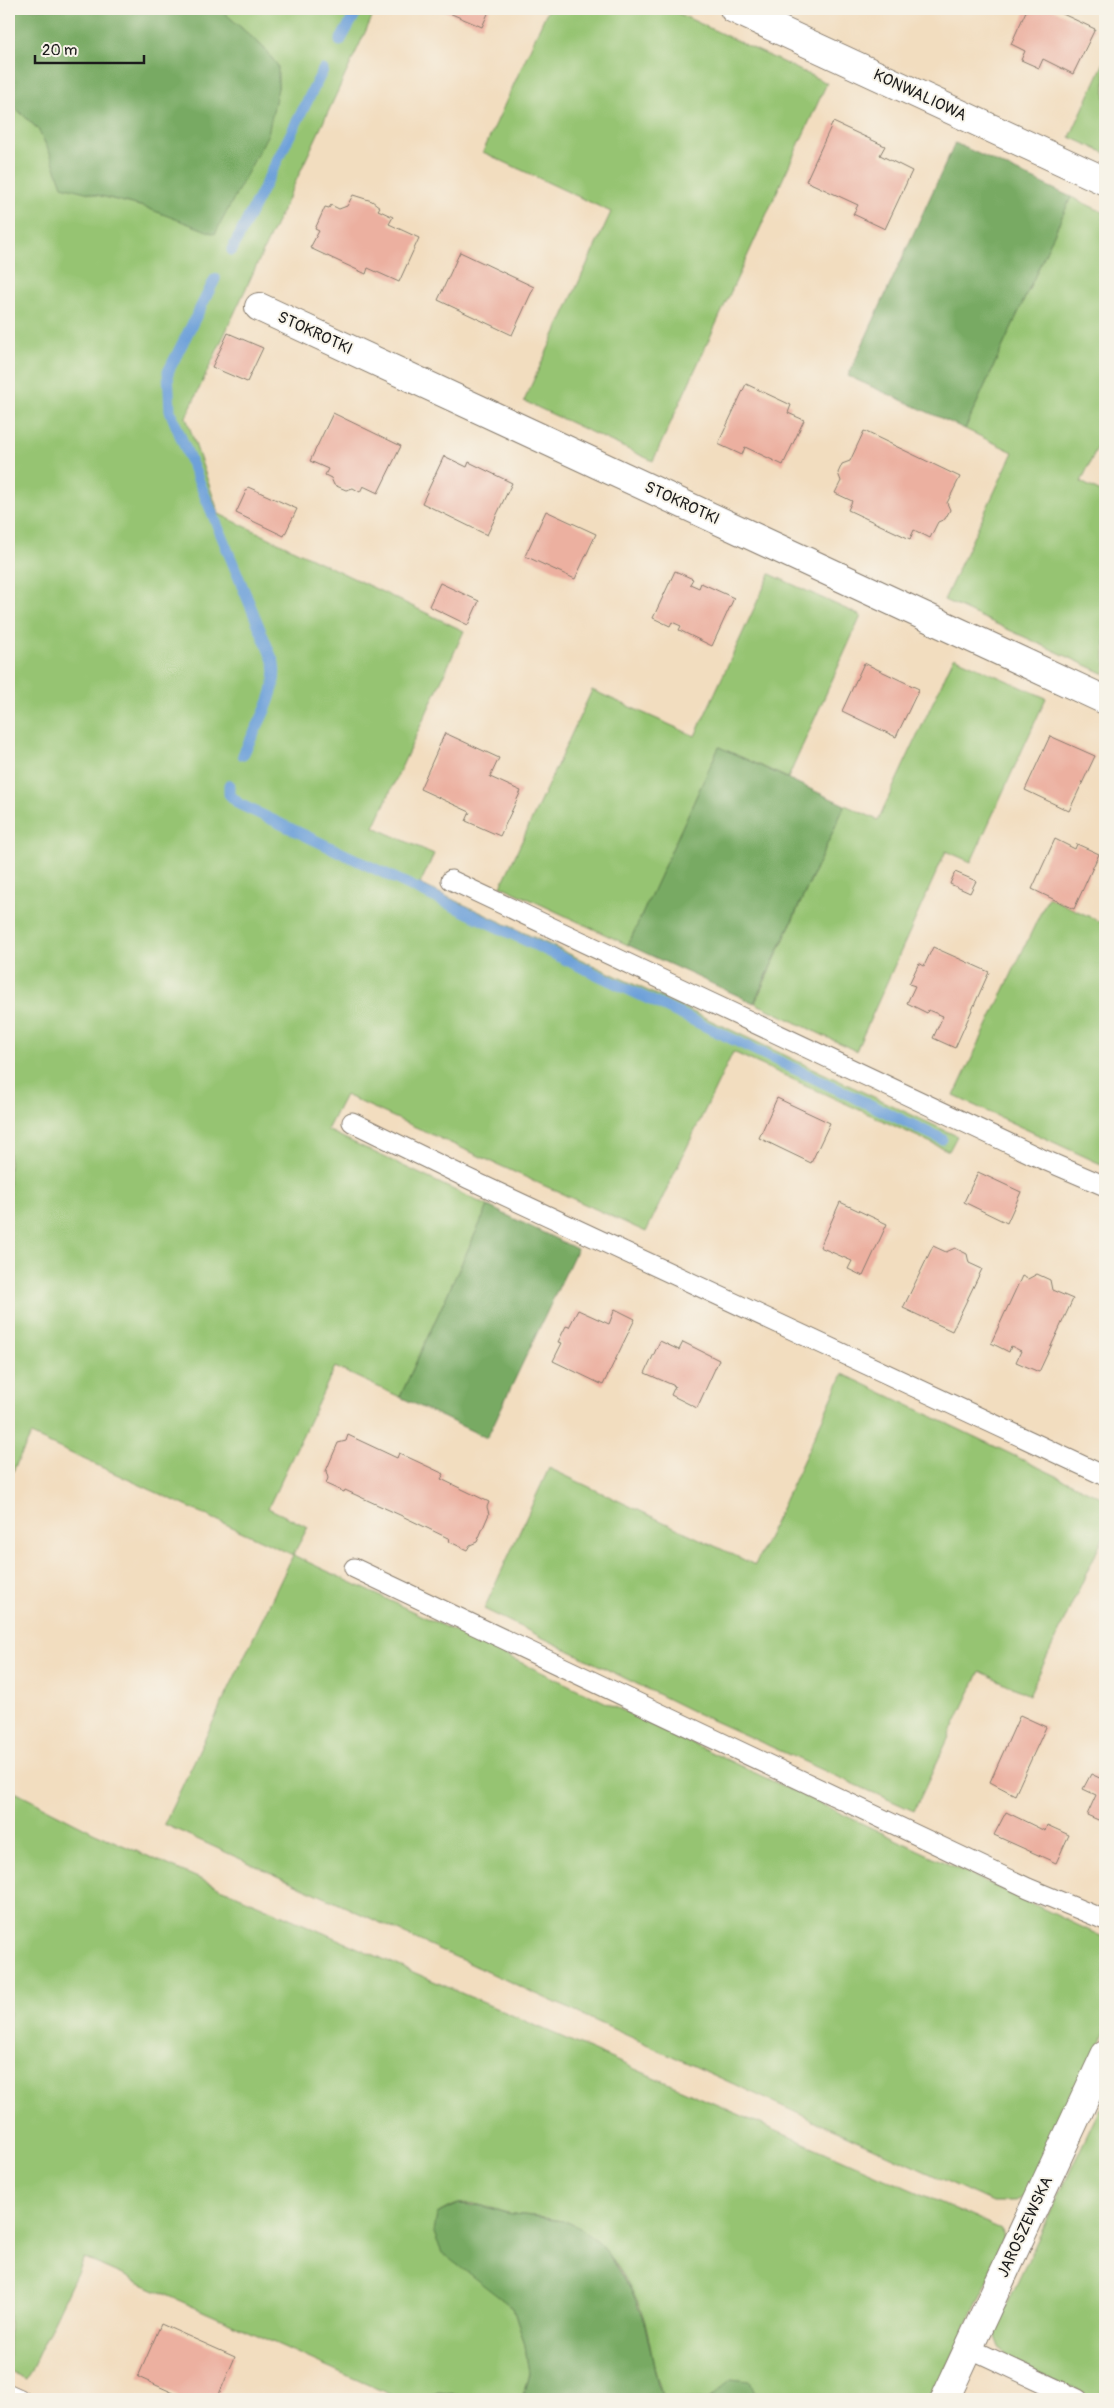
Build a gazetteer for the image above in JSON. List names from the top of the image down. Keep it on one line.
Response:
{"streets":{"street":["KONWALIOWA","STOKROTKI","JAROSZEWSKA"]},"scale_bar":"20 m"}
